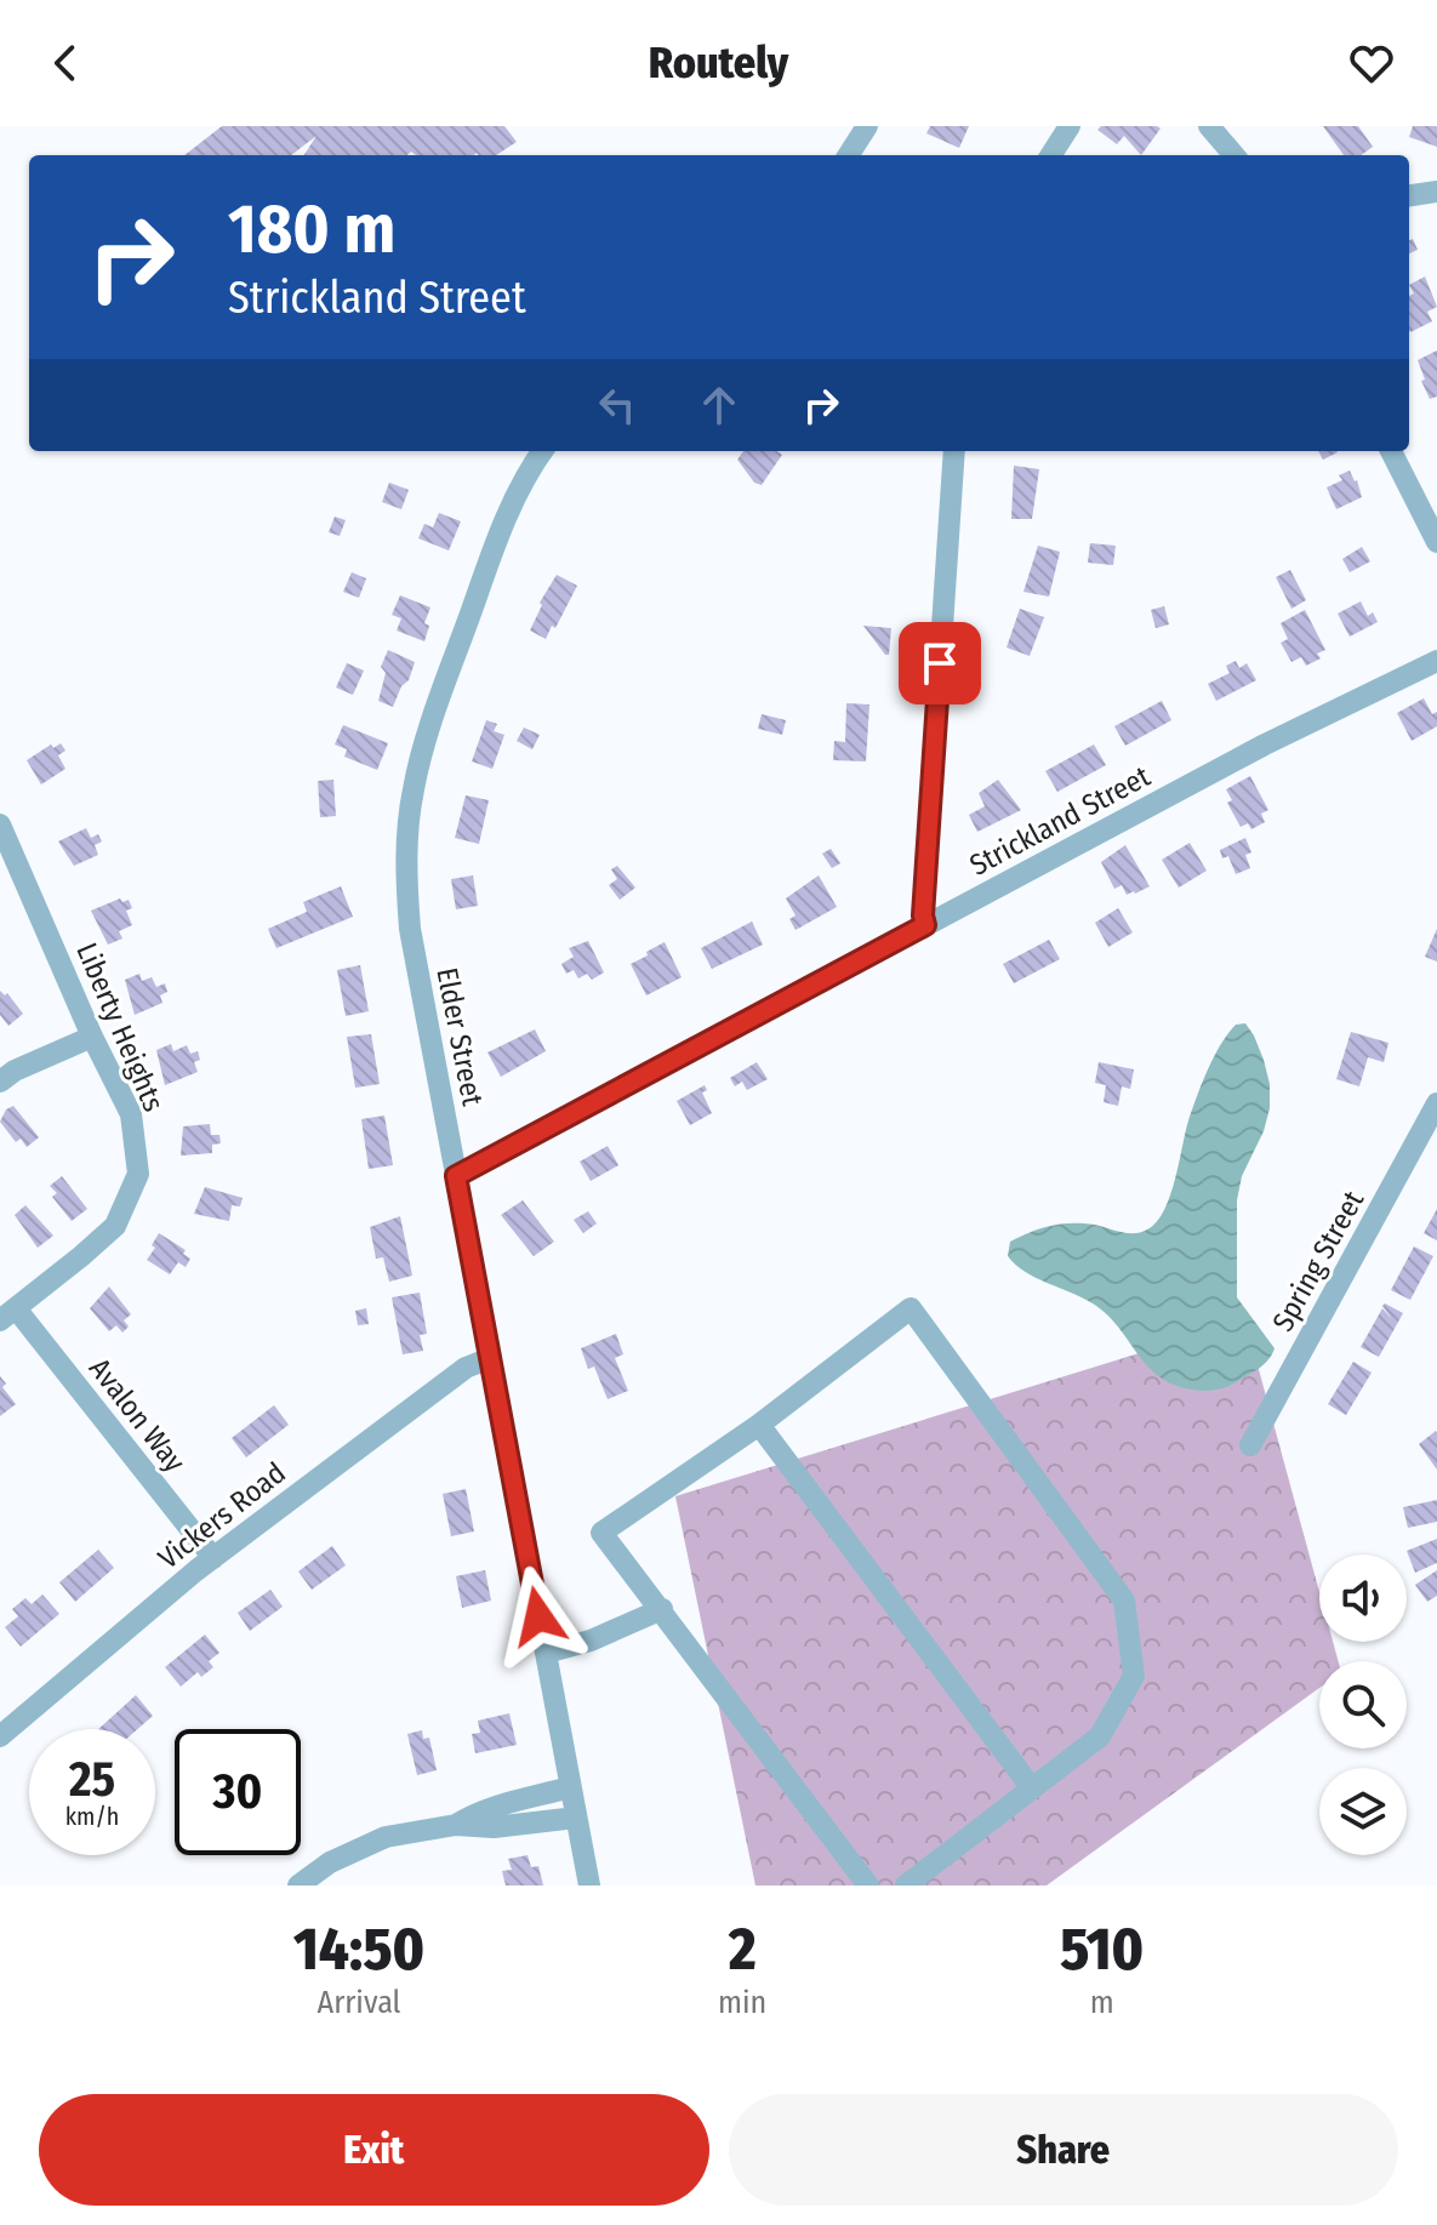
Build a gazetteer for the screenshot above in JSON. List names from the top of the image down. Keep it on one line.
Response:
{"streets":{"street":["Strickland Street","Liberty Heights","Elder Street","Spring Street","Avalon Way","Vickers Road"]},"crossings":[["Strickland Street","Elder Street"],["Liberty Heights","Avalon Way"],["Elder Street","Vickers Road"],["Avalon Way","Vickers Road"]],"page":{"header":"Routely","turn":["180 m","Strickland Street"],"speed":"25 km/h","limit":"30","eta":["14:50","Arrival","2","min","510","m"],"buttons":["Exit","Share"]}}
